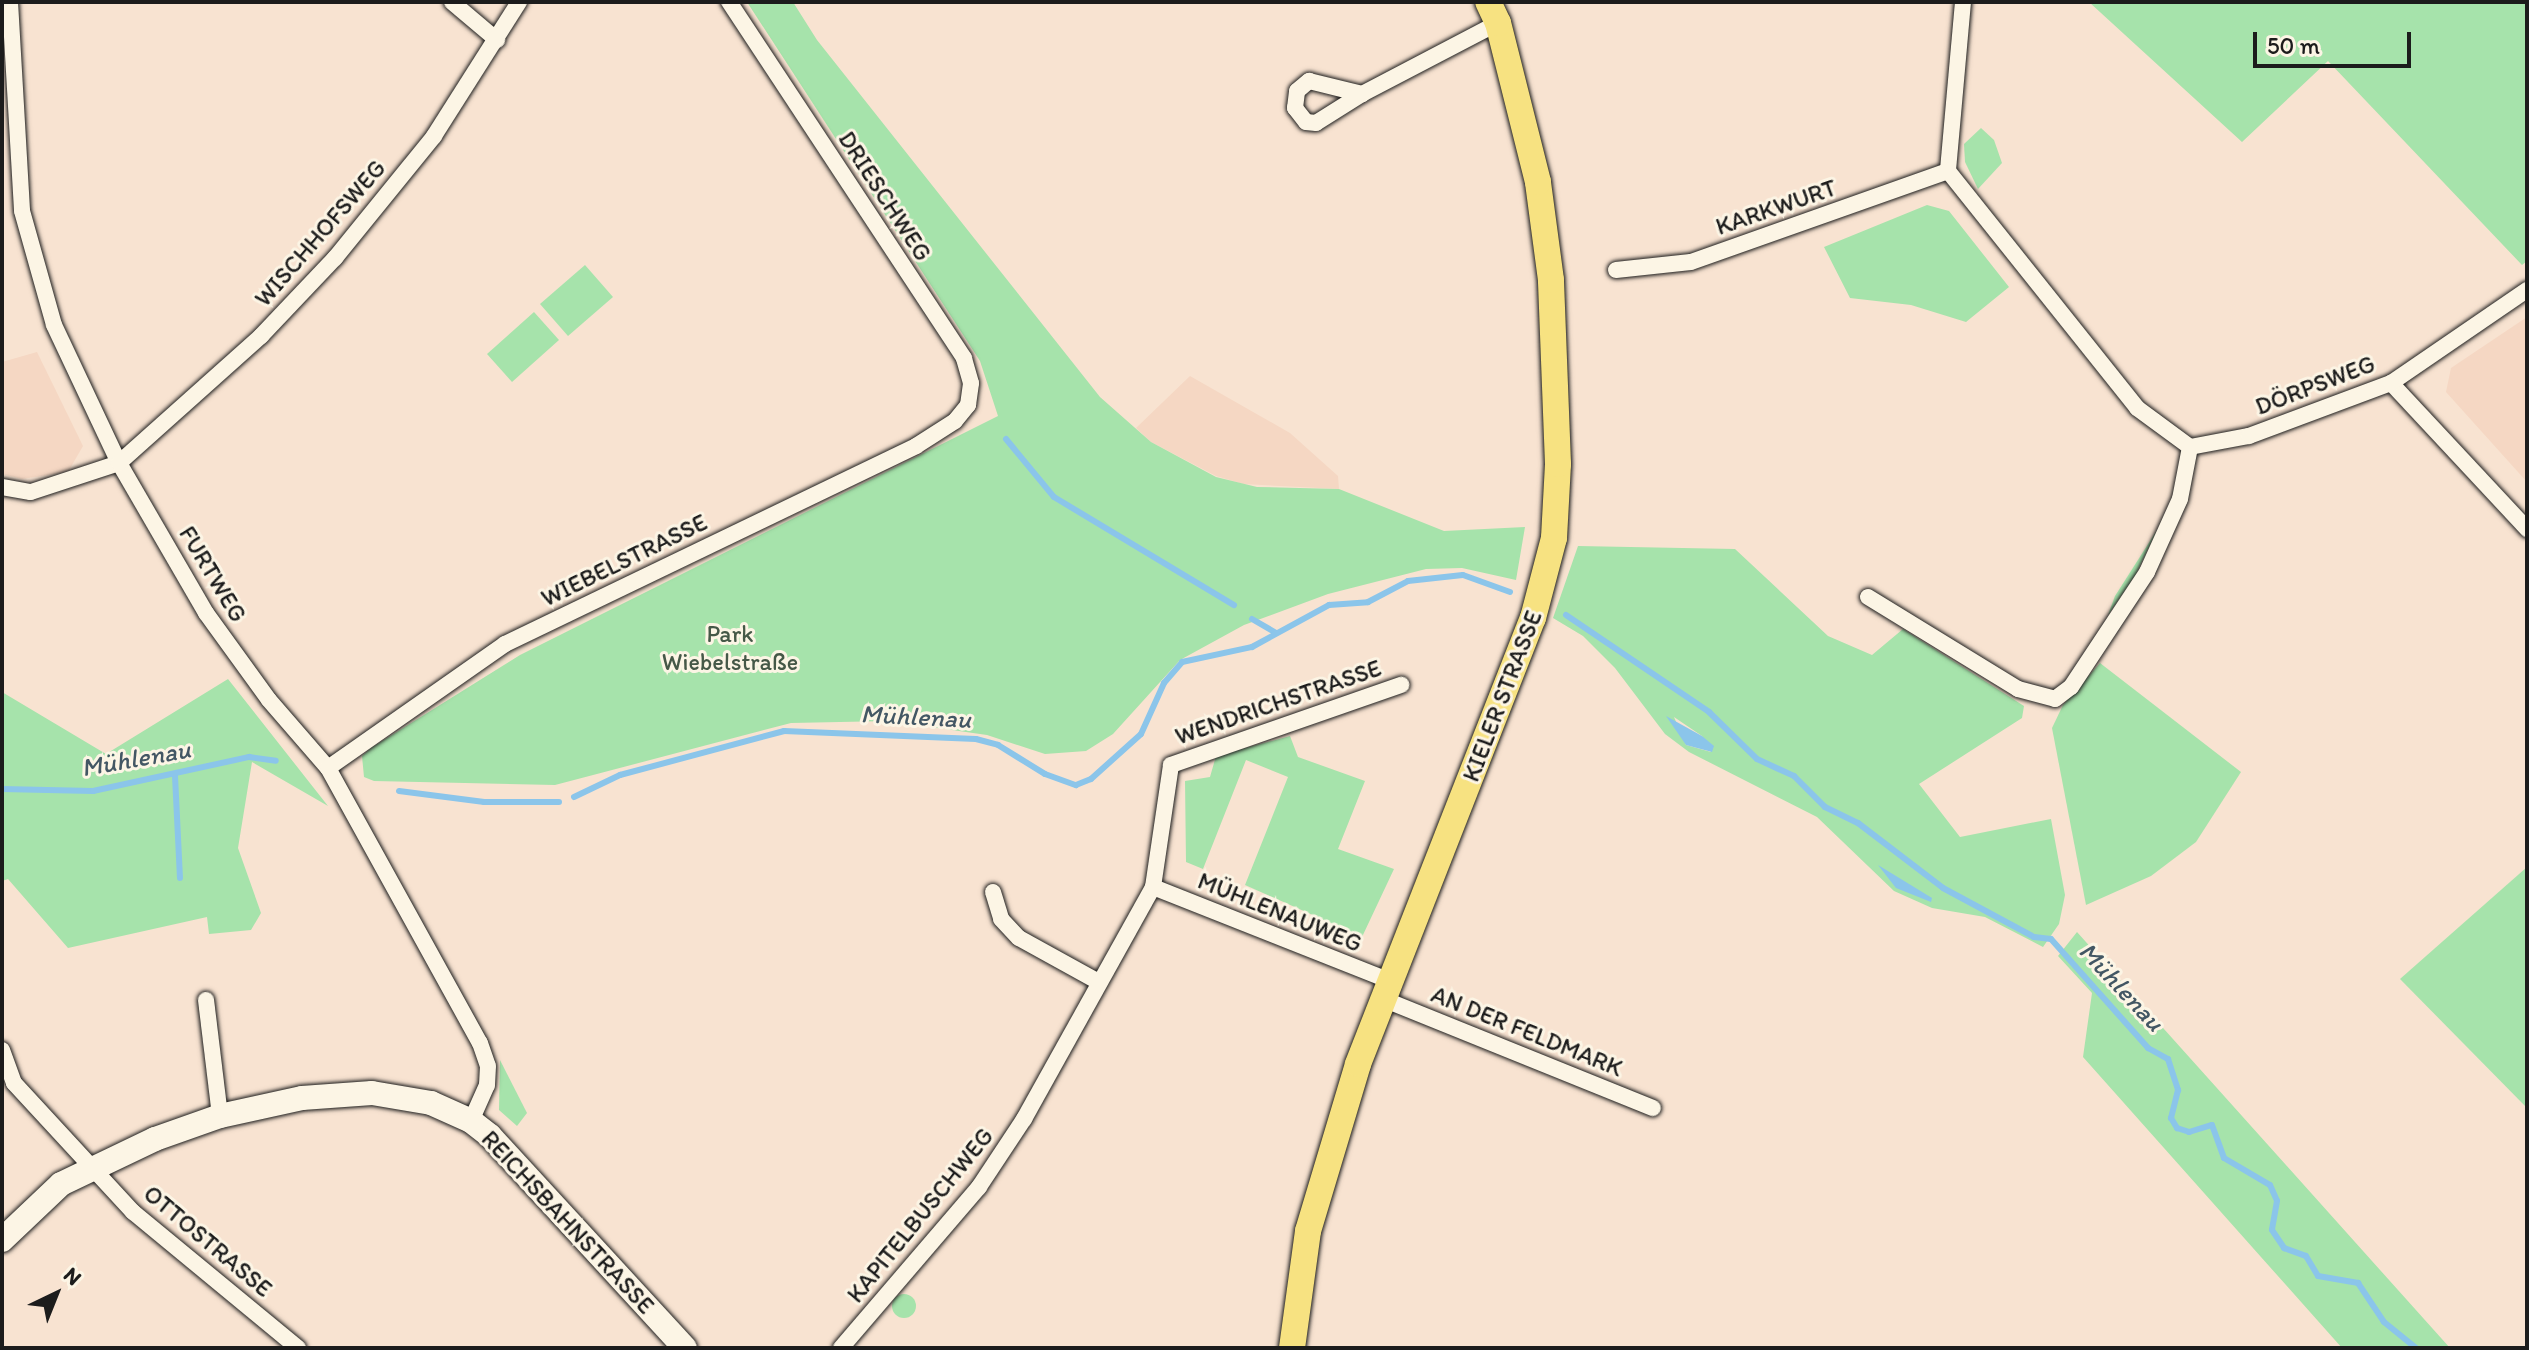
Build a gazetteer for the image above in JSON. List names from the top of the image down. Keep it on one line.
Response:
{"streets":{"main road":["KIELER STRASSE"],"street":["DRIESCHWEG","KARKWURT","WISCHHOFSWEG","DÖRPSWEG","WIEBELSTRASSE","FURTWEG","WENDRICHSTRASSE","MÜHLENAUWEG","AN DER FELDMARK","KAPITELBUSCHWEG","REICHSBAHNSTRASSE","OTTOSTRASSE"]},"crossings":[["DRIESCHWEG","WIEBELSTRASSE"],["WISCHHOFSWEG","FURTWEG"],["WIEBELSTRASSE","FURTWEG"],["FURTWEG","REICHSBAHNSTRASSE"],["KIELER STRASSE","MÜHLENAUWEG"],["KIELER STRASSE","AN DER FELDMARK"],["WENDRICHSTRASSE","KAPITELBUSCHWEG"],["MÜHLENAUWEG","AN DER FELDMARK"],["MÜHLENAUWEG","KAPITELBUSCHWEG"],["REICHSBAHNSTRASSE","OTTOSTRASSE"]],"water":["Mühlenau"],"parks":["Park Wiebelstraße"],"scale_bar":"50 m","north":"top right"}
